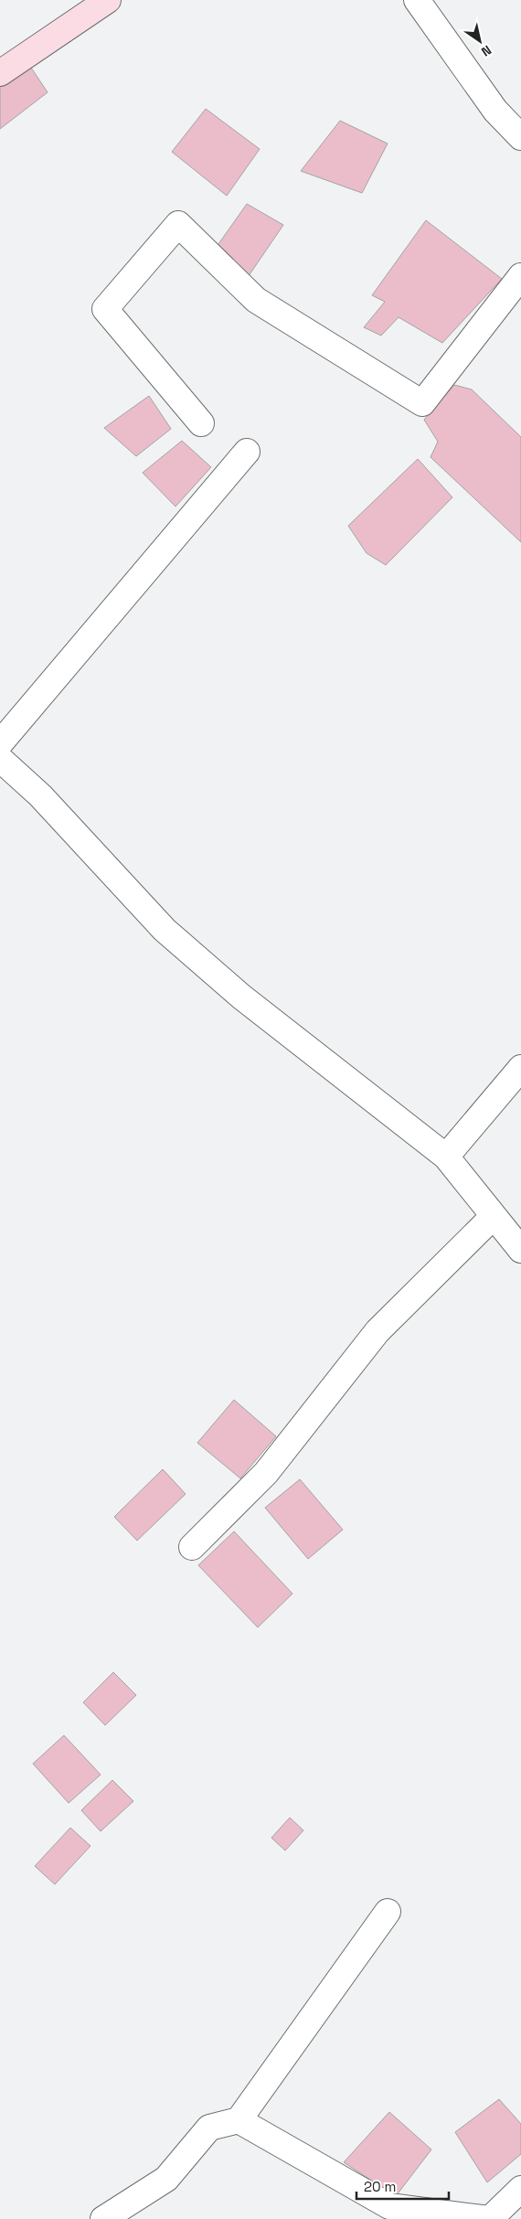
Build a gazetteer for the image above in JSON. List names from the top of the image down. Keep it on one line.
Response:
{"scale_bar":"20 m","north":"bottom right"}
